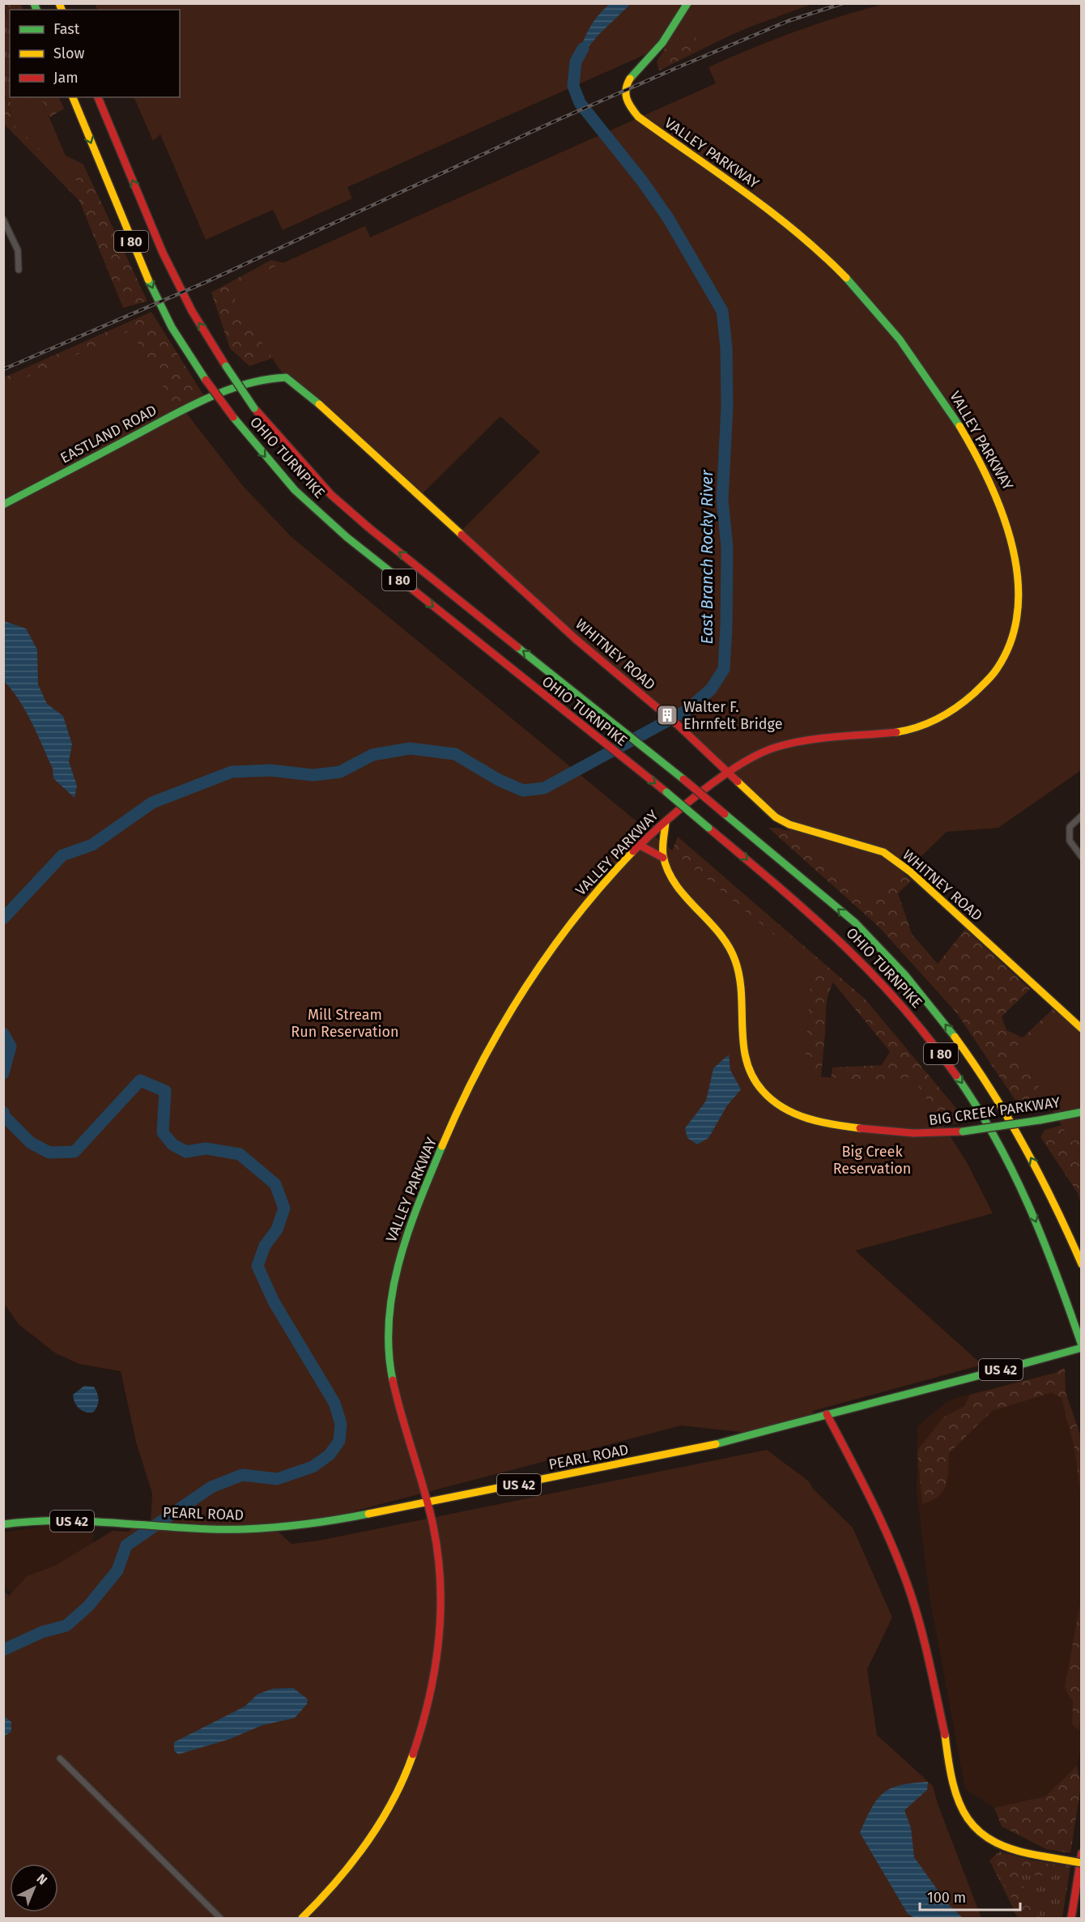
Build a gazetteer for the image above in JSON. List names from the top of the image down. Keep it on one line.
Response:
{"streets":{"main road":["VALLEY PARKWAY","I 80","EASTLAND ROAD","OHIO TURNPIKE","WHITNEY ROAD","BIG CREEK PARKWAY","US 42","PEARL ROAD"]},"crossings":[["VALLEY PARKWAY","WHITNEY ROAD"],["VALLEY PARKWAY","PEARL ROAD"],["EASTLAND ROAD","WHITNEY ROAD"],["OHIO TURNPIKE","PEARL ROAD"]],"water":["East Branch Rocky River"],"parks":["Mill Stream Run Reservation","Big Creek Reservation"],"places":{"building":["Walter F. Ehrnfelt Bridge"]},"legend":["Fast","Slow","Jam"],"scale_bar":"100 m","north":"top right"}
